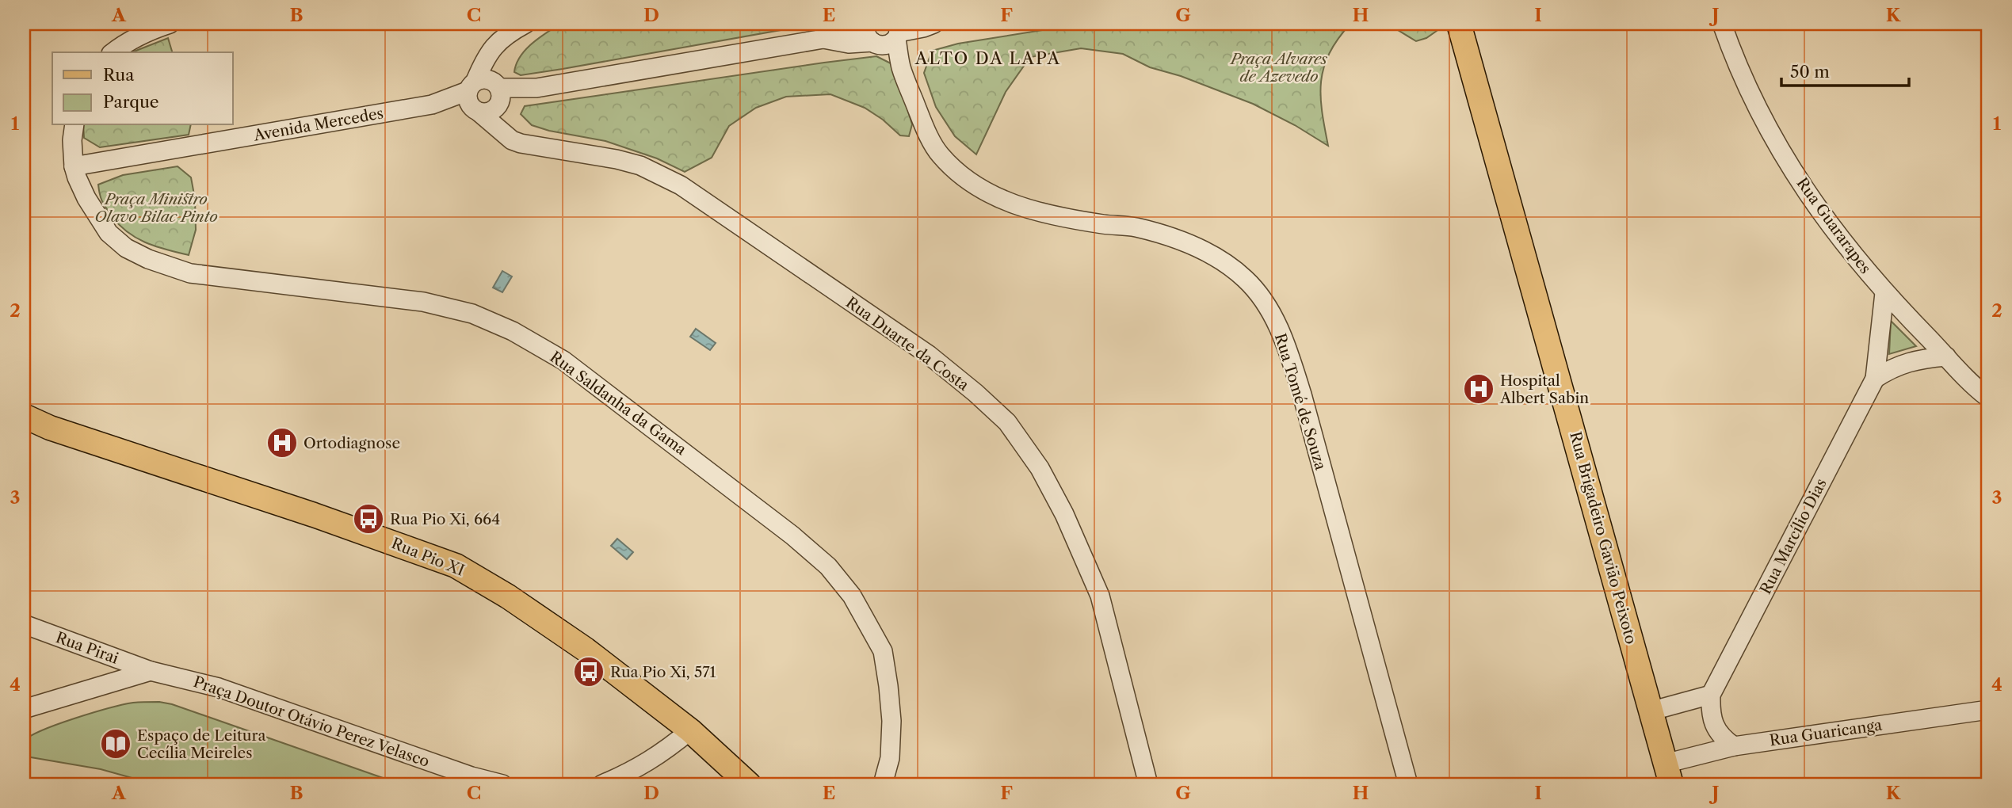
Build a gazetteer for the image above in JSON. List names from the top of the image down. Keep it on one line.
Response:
{"streets":{"main road":["Rua Brigadeiro Gavião Peixoto","Rua Pio XI"],"street":["Avenida Mercedes","Rua Guararapes","Rua Duarte da Costa","Rua Tomé de Souza","Rua Saldanha da Gama","Rua Marcílio Dias","Rua Pirai","Praça Doutor Otávio Perez Velasco","Rua Guaricanga"]},"crossings":[["Avenida Mercedes","Rua Duarte da Costa"],["Avenida Mercedes","Rua Tomé de Souza"],["Avenida Mercedes","Rua Saldanha da Gama"],["Rua Guararapes","Rua Marcílio Dias"],["Rua Brigadeiro Gavião Peixoto","Rua Guaricanga"],["Rua Pirai","Praça Doutor Otávio Perez Velasco"]],"districts":["ALTO DA LAPA"],"parks":["Praça Alvares de Azevedo","Praça Ministro Olavo Bilac Pinto"],"places":{"hospital":["Hospital Albert Sabin","Ortodiagnose"],"bus stop":["Rua Pio Xi, 664","Rua Pio Xi, 571"],"library":["Espaço de Leitura Cecília Meireles"]},"legend":["Rua","Parque"],"scale_bar":"50 m","grid":{"columns":["A","B","C","D","E","F","G","H","I","J","K"],"rows":["1","2","3","4"]}}
